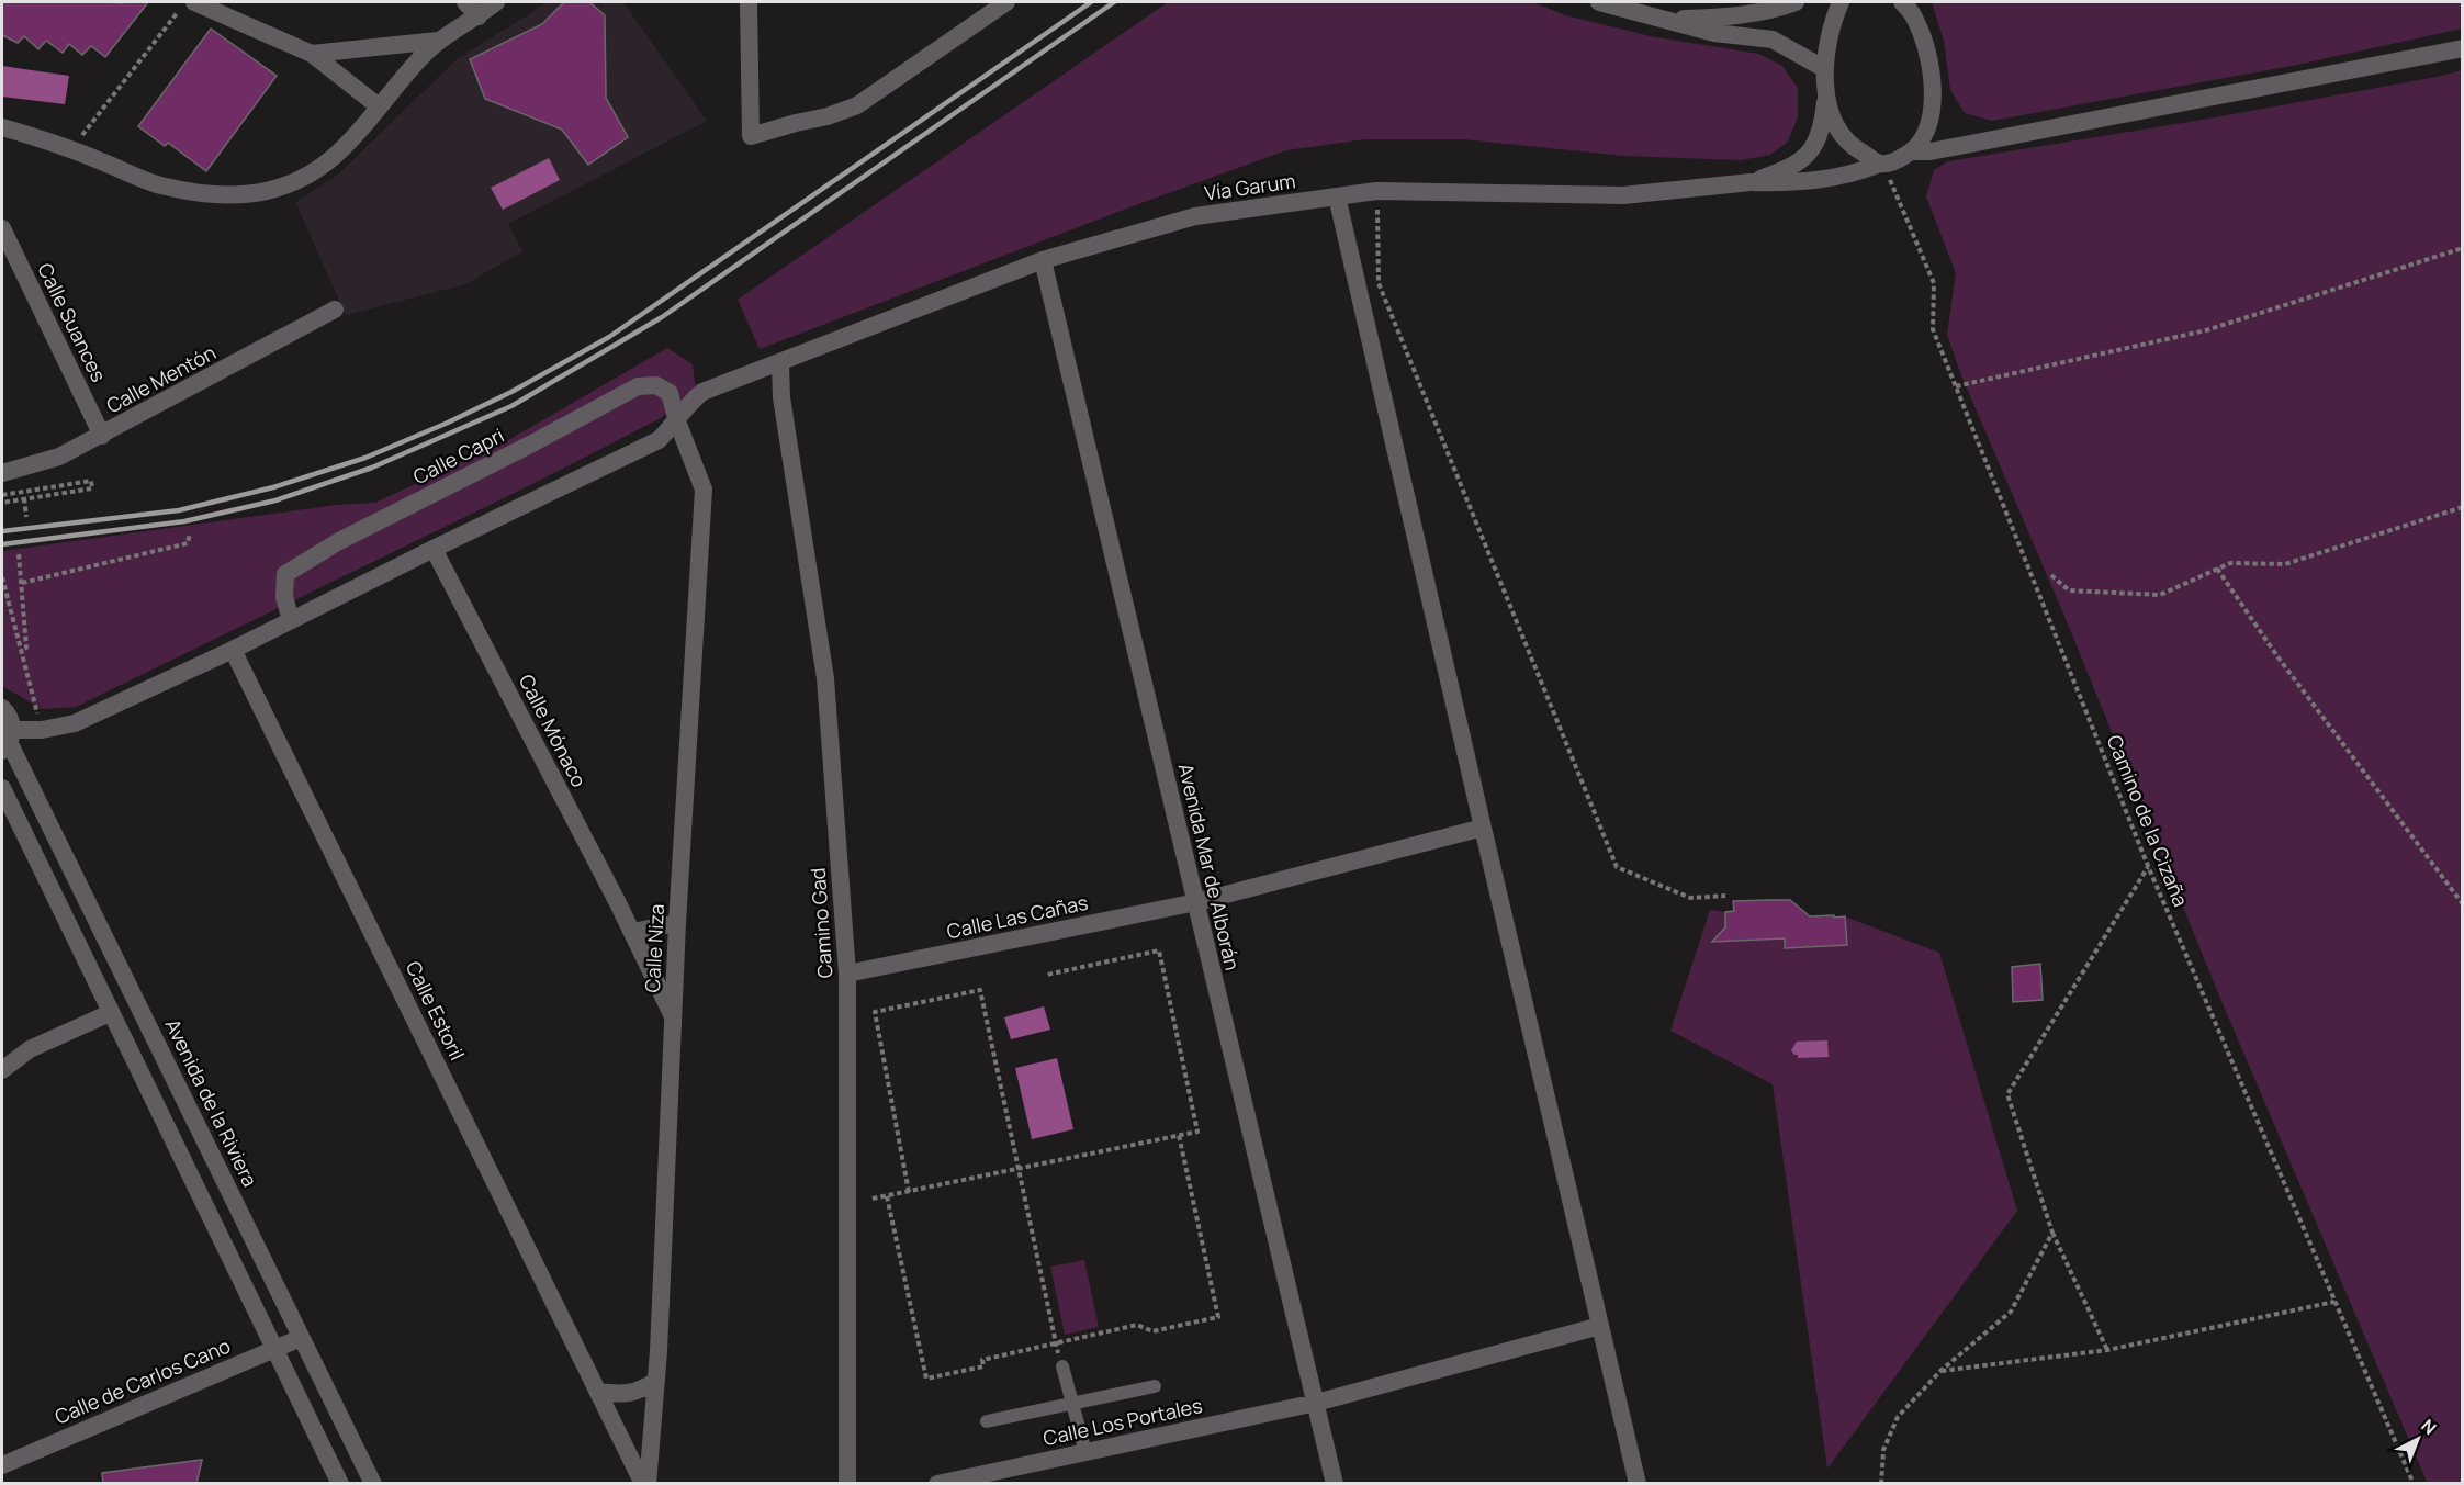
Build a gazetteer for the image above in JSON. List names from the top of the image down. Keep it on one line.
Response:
{"streets":{"street":["Vía Garum","Calle Suances","Calle Mentón","Calle Capri","Calle Mónaco","Avenida Mar de Alborán","Calle Las Cañas","Camino Gad","Calle Niza","Calle Estoril","Avenida de la Riviera","Calle de Carlos Cano","Calle Los Portales"],"path":["Camino de la Cizaña"]},"crossings":[["Vía Garum","Camino de la Cizaña"],["Vía Garum","Avenida Mar de Alborán"],["Vía Garum","Camino Gad"],["Calle Suances","Calle Mentón"],["Calle Capri","Calle Niza"],["Calle Mónaco","Calle Niza"],["Avenida Mar de Alborán","Calle Las Cañas"],["Avenida Mar de Alborán","Calle Los Portales"],["Calle Las Cañas","Camino Gad"],["Calle Niza","Calle Estoril"],["Avenida de la Riviera","Calle de Carlos Cano"]],"north":"top right"}
